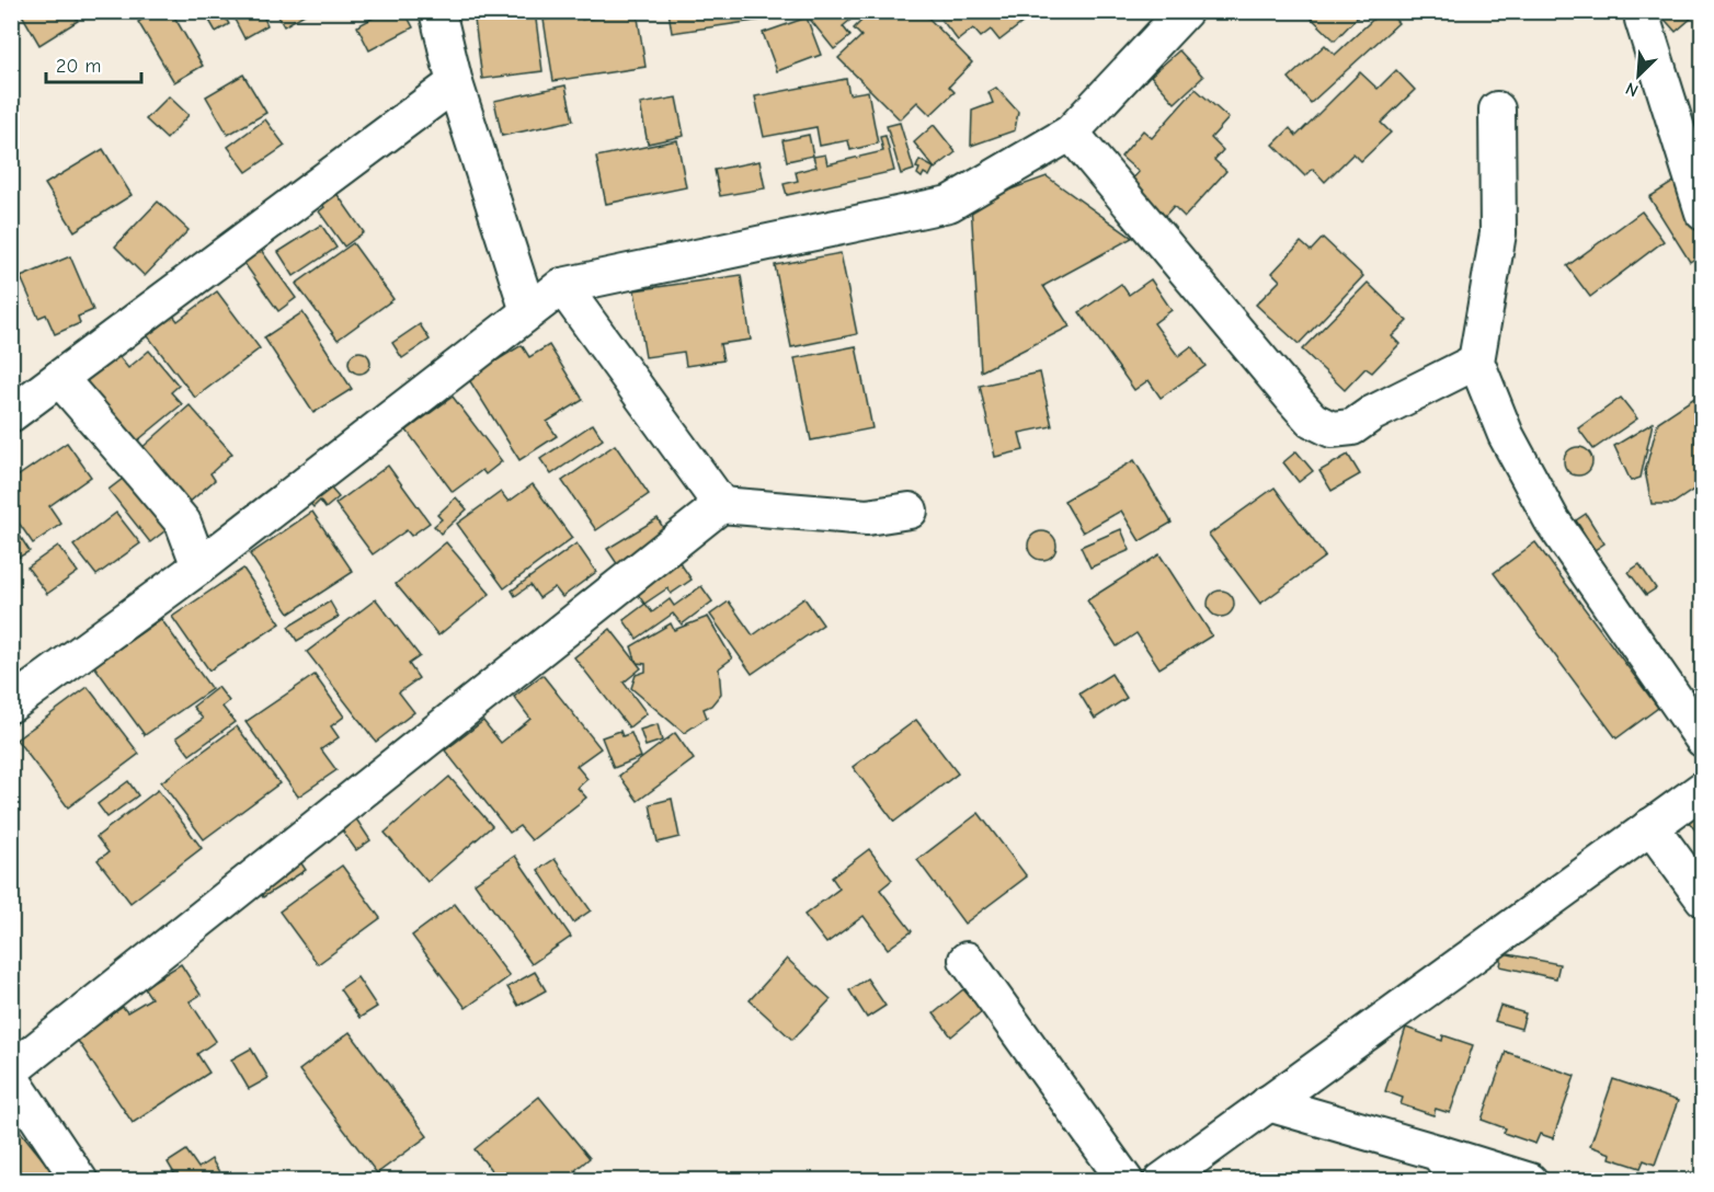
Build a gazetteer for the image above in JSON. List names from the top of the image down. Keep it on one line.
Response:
{"scale_bar":"20 m","north":"bottom left"}
